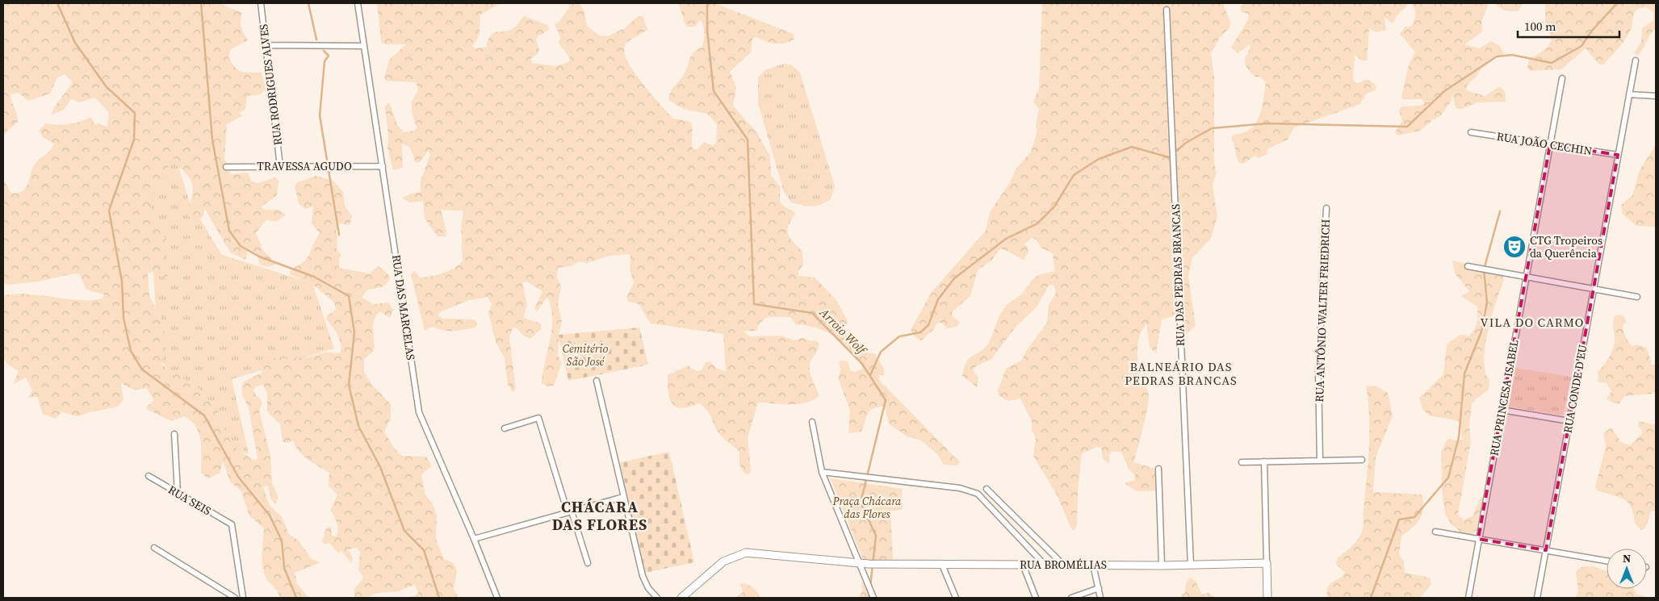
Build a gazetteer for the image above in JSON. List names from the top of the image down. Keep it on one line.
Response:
{"streets":{"street":["RUA RODRIGUES ALVES","RUA JOÃO CECHIN","TRAVESSA AGUDO","RUA DAS PEDRAS BRANCAS","RUA DAS MARCELAS","RUA ANTÔNIO WALTER FRIEDRICH","RUA CONDE D'EU","RUA PRINCESA ISABEL","RUA SEIS","RUA BROMÉLIAS"]},"crossings":[["RUA RODRIGUES ALVES","TRAVESSA AGUDO"],["RUA JOÃO CECHIN","RUA CONDE D'EU"],["RUA JOÃO CECHIN","RUA PRINCESA ISABEL"],["TRAVESSA AGUDO","RUA DAS MARCELAS"],["RUA DAS PEDRAS BRANCAS","RUA BROMÉLIAS"]],"districts":["VILA DO CARMO","BALNEÁRIO DAS PEDRAS BRANCAS","CHÁCARA DAS FLORES"],"water":["Arroio Wolf"],"parks":["Cemitério São José","Praça Chácara das Flores"],"places":{"theatre":["CTG Tropeiros da Querência"]},"scale_bar":"100 m","north":"top"}
